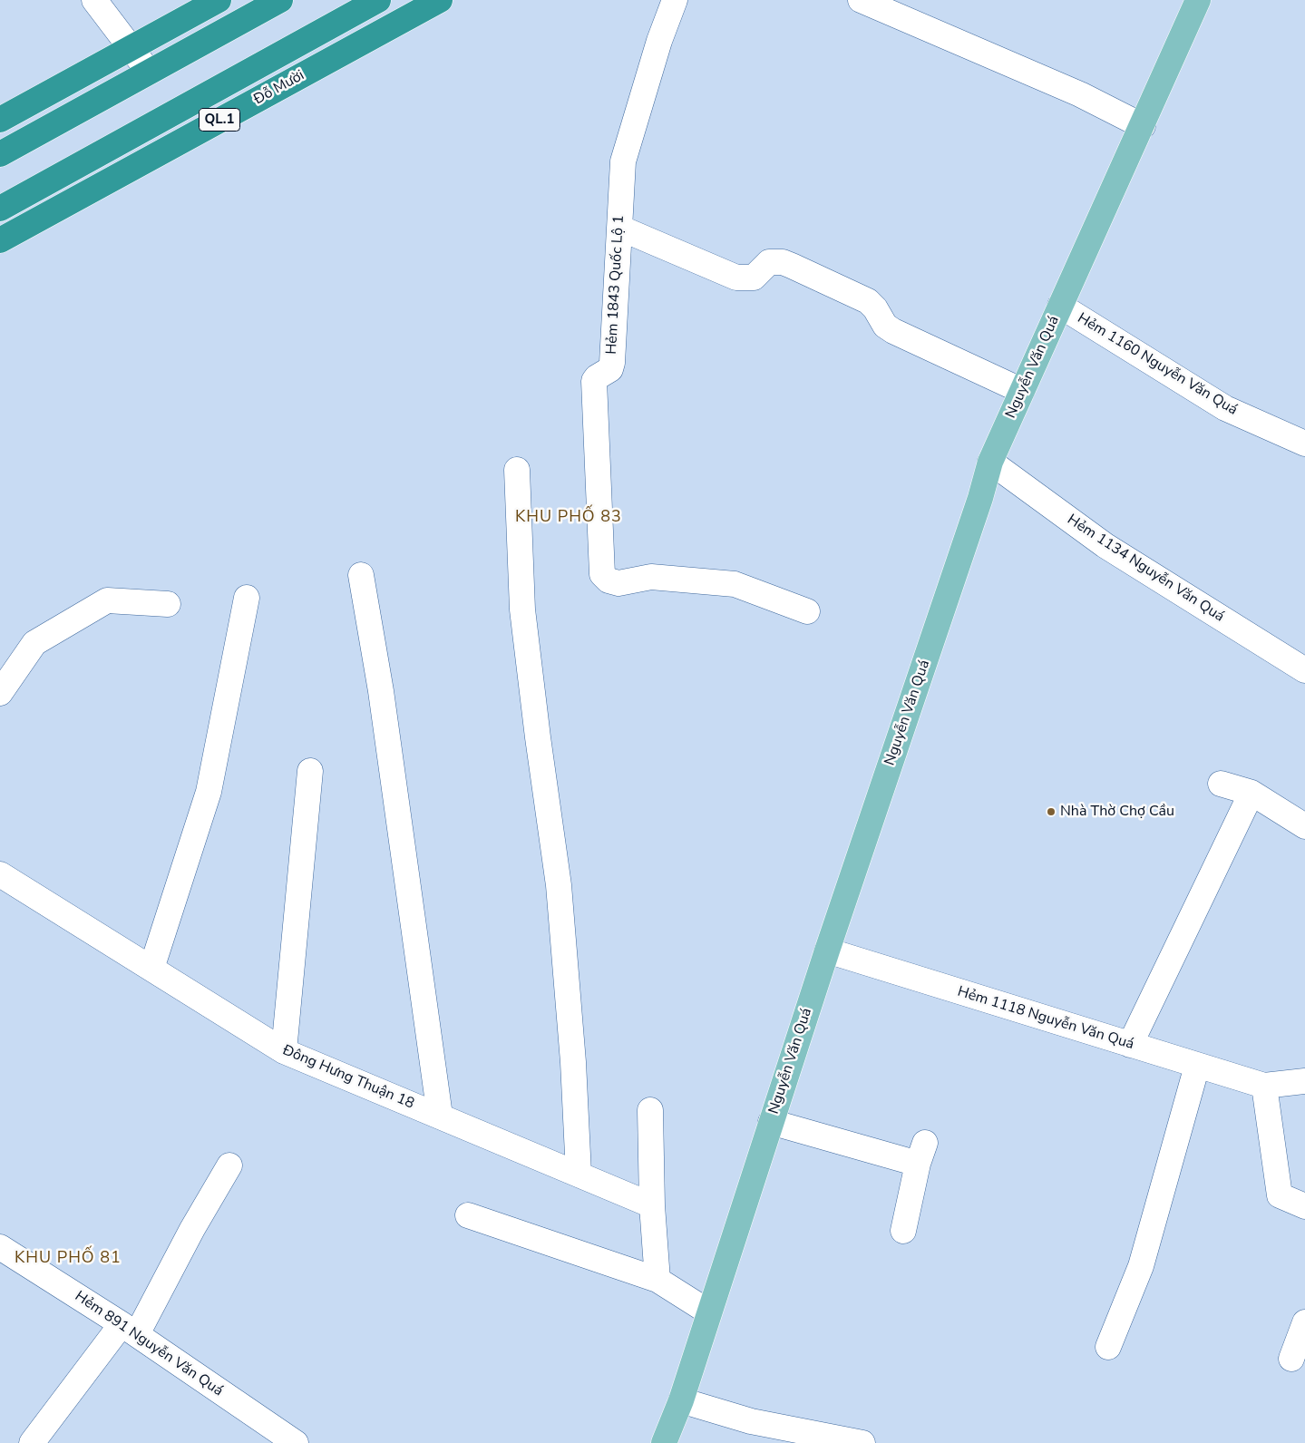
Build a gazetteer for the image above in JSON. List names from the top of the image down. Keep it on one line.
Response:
{"streets":{"highway":["Đỗ Mười","QL.1"],"main road":["Nguyễn Văn Quá"],"street":["Hẻm 1843 Quốc Lộ 1","Hẻm 1160 Nguyễn Văn Quá","Hẻm 1134 Nguyễn Văn Quá","Hẻm 1118 Nguyễn Văn Quá","Đông Hưng Thuận 18","Hẻm 891 Nguyễn Văn Quá"]},"crossings":[["Hẻm 1160 Nguyễn Văn Quá","Nguyễn Văn Quá"],["Nguyễn Văn Quá","Hẻm 1134 Nguyễn Văn Quá"],["Nguyễn Văn Quá","Hẻm 1118 Nguyễn Văn Quá"]],"districts":["KHU PHỐ 83","KHU PHỐ 81"],"places":["Nhà Thờ Chợ Cầu"]}
